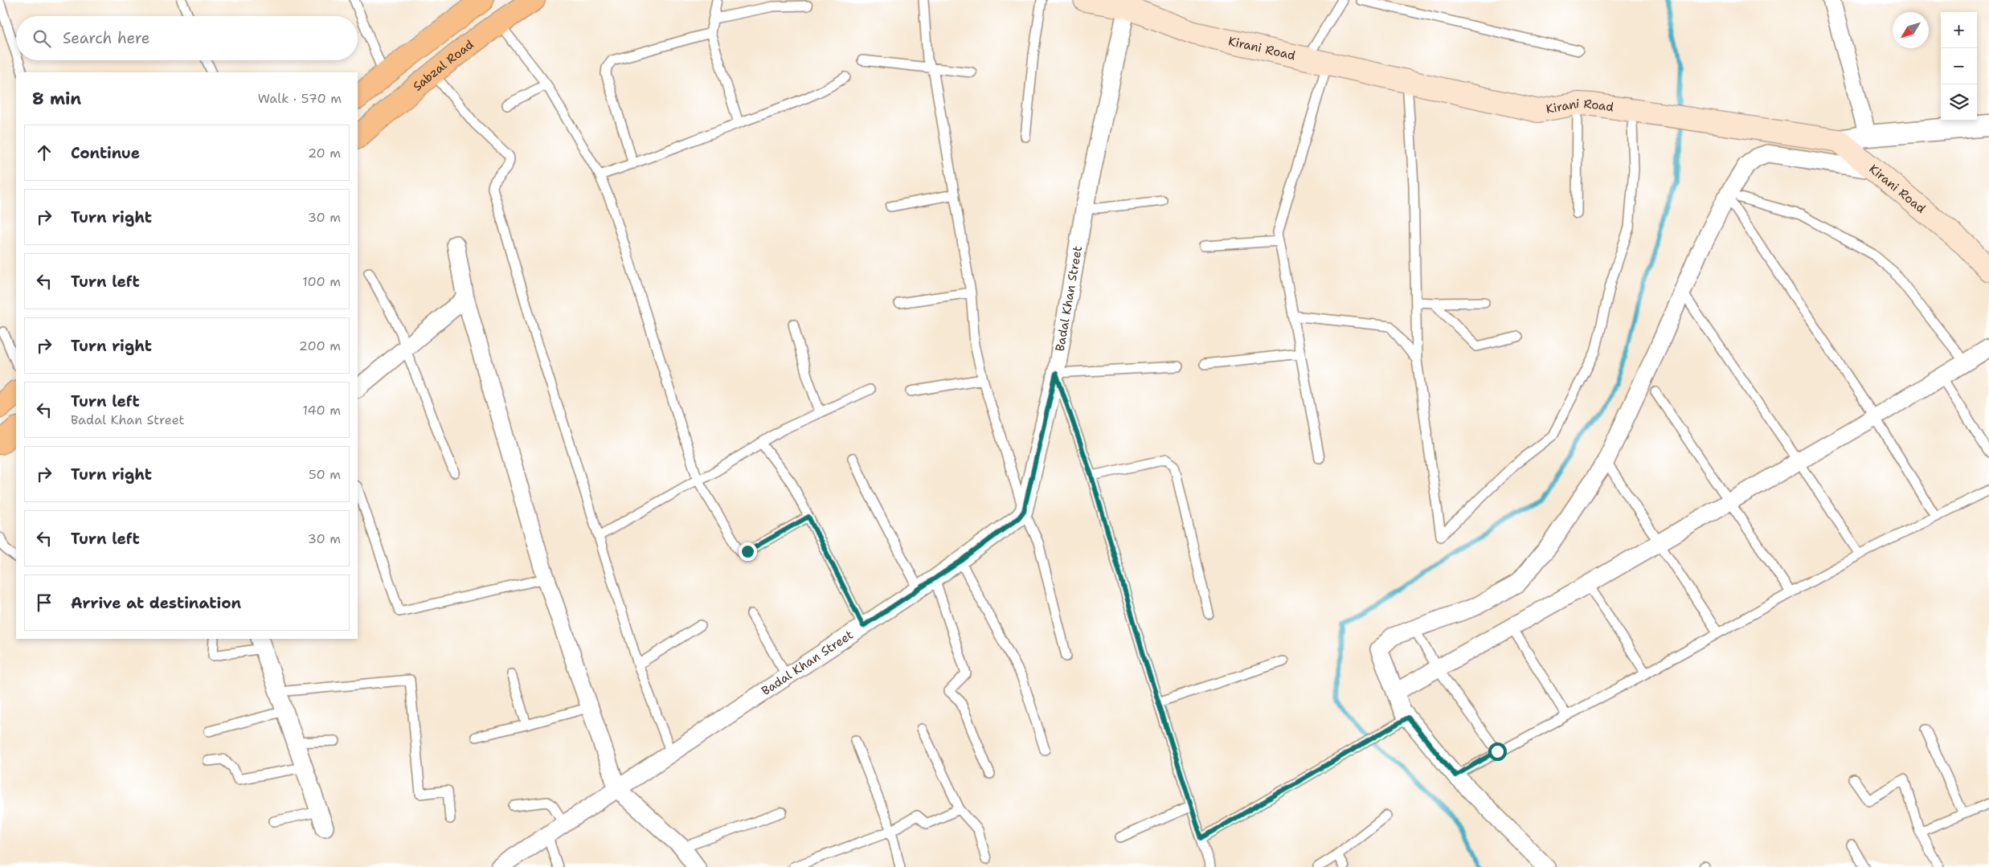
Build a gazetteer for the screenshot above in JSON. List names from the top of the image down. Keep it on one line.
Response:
{"streets":{"main road":["Kirani Road","Sabzal Road"],"street":["Badal Khan Street"]},"crossings":[["Kirani Road","Badal Khan Street"]],"north":"bottom left","page":{"map_buttons":["+","−"],"search":"Search here","heading":["8 min","Walk · 570 m"],"list":[["Continue","20 m"],["Turn right","30 m"],["Turn left","100 m"],["Turn right","200 m"],["Turn left","Badal Khan Street","140 m"],["Turn right","50 m"],["Turn left","30 m"],"Arrive at destination"]}}
